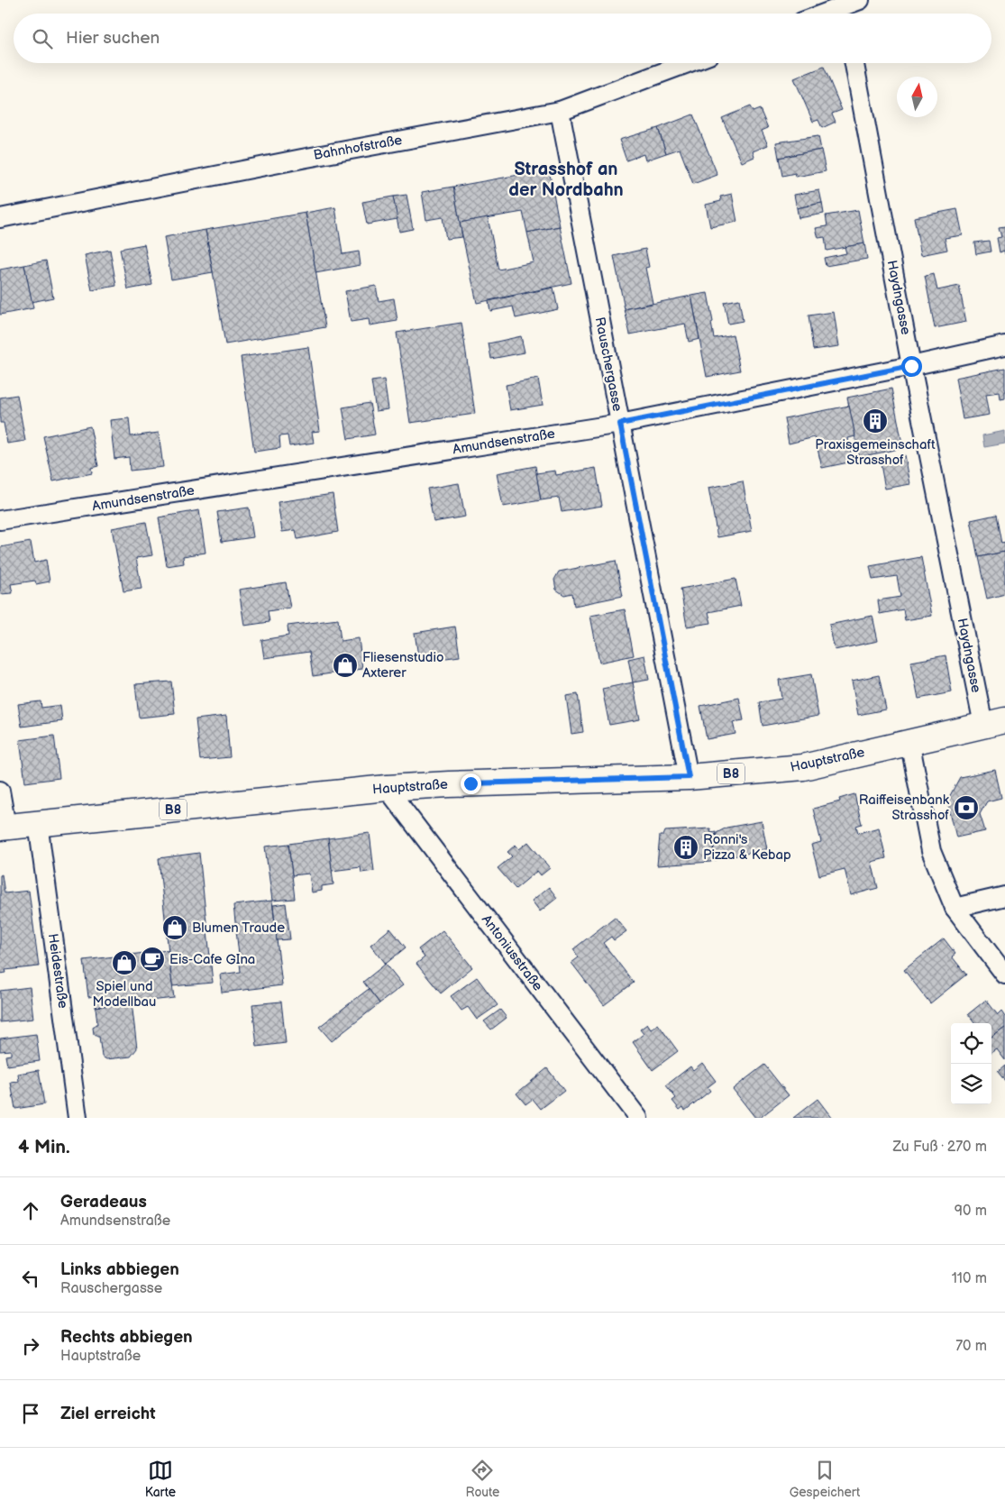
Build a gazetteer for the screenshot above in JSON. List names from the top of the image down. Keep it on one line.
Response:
{"streets":{"main road":["Hauptstraße","B8"],"street":["Bahnhofstraße","Haydngasse","Rauschergasse","Amundsenstraße","Antoniusstraße","Heidestraße"]},"crossings":[["Bahnhofstraße","Rauschergasse"],["Haydngasse","Amundsenstraße"],["Haydngasse","Hauptstraße"],["Rauschergasse","Amundsenstraße"],["Rauschergasse","Hauptstraße"],["Hauptstraße","Antoniusstraße"],["Hauptstraße","Heidestraße"]],"districts":["Strasshof an der Nordbahn"],"places":{"building":["Praxisgemeinschaft Strasshof","Ronni's Pizza & Kebap"],"shop":["Fliesenstudio Axterer","Blumen Traude","Spiel und Modellbau"],"bank":["Raiffeisenbank Strasshof"],"cafe":["Eis-Cafe GIna"]},"north":"top","page":{"search":"Hier suchen","heading":["4 Min.","Zu Fuß · 270 m"],"list":[["Geradeaus","Amundsenstraße","90 m"],["Links abbiegen","Rauschergasse","110 m"],["Rechts abbiegen","Hauptstraße","70 m"],"Ziel erreicht"],"nav":["Karte","Route","Gespeichert"]}}
